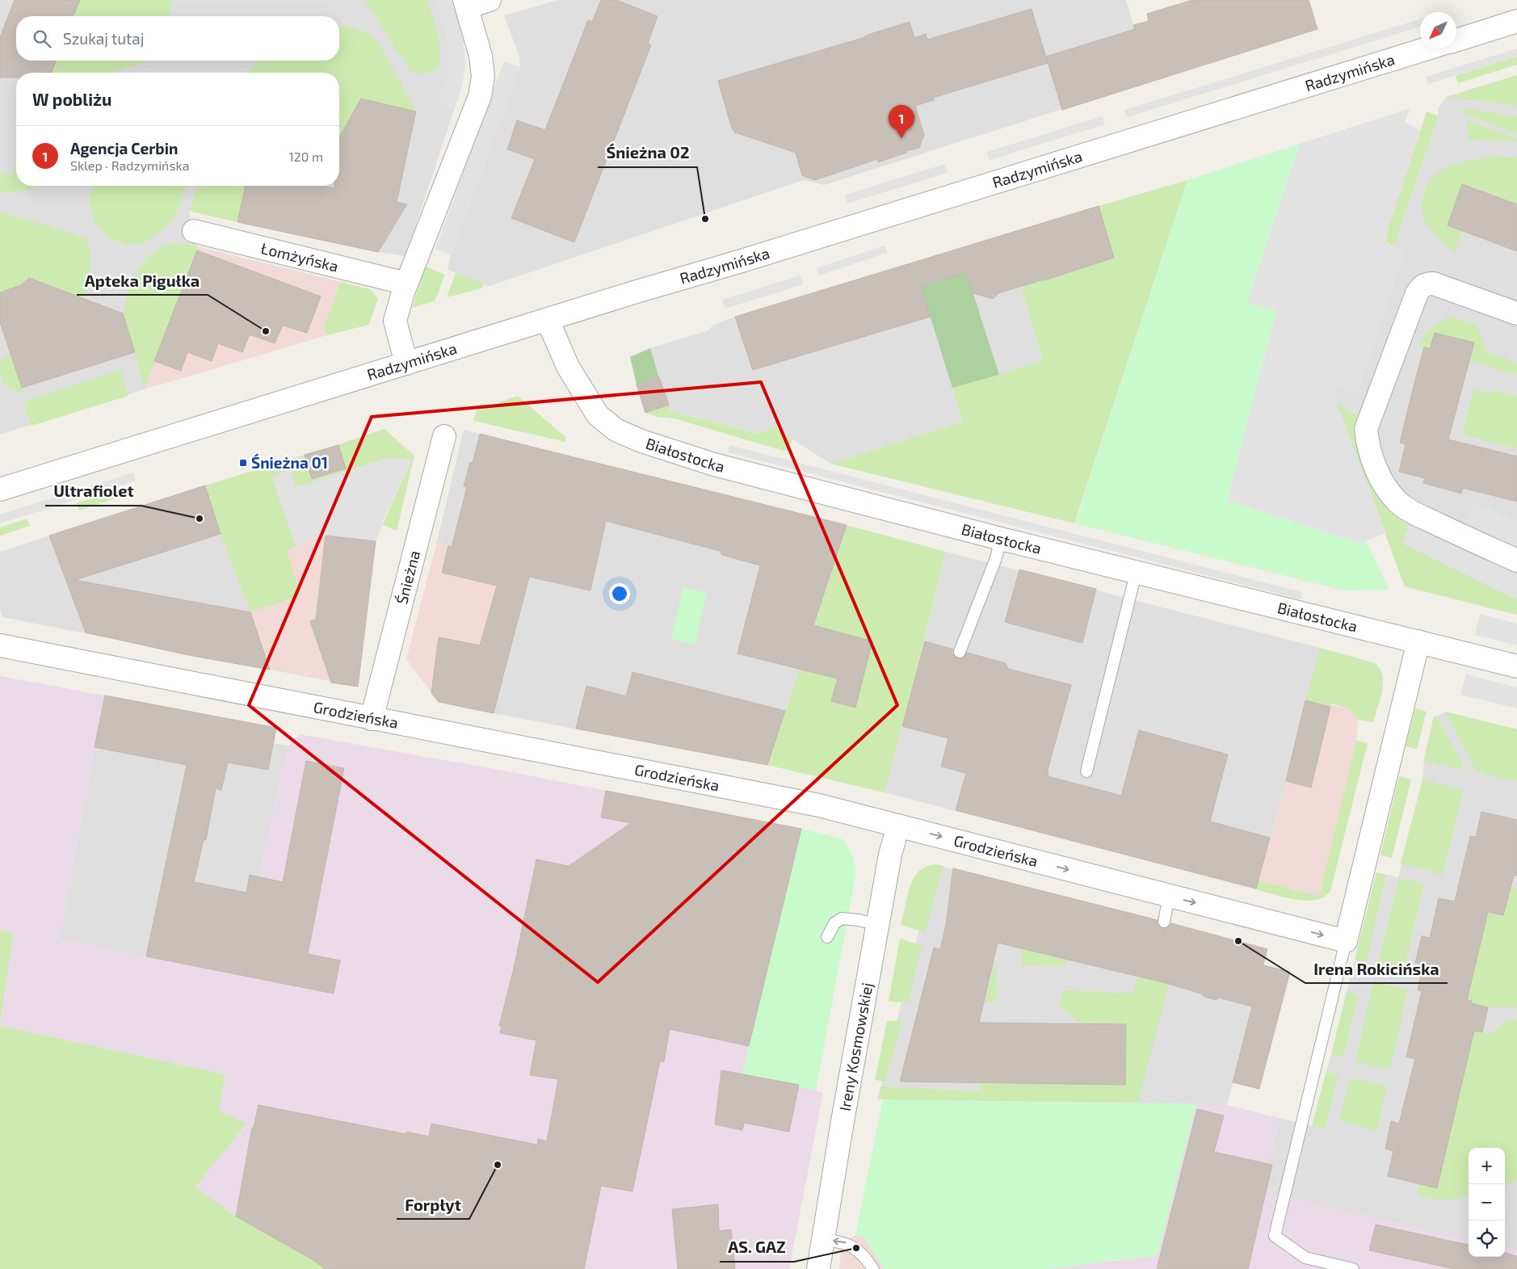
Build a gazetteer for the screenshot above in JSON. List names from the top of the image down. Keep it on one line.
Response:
{"streets":{"street":["Radzymińska","Łomżyńska","Białostocka","Śnieżna","Grodzieńska","Ireny Kosmowskiej"]},"crossings":[["Radzymińska","Białostocka"],["Śnieżna","Grodzieńska"],["Grodzieńska","Ireny Kosmowskiej"]],"places":{"other":["Śnieżna 02","Apteka Pigułka","Ultrafiolet","Irena Rokicińska","Forpłyt","AS. GAZ"],"transit":["Śnieżna 01"]},"north":"bottom left","page":{"search":"Szukaj tutaj","heading":"W pobliżu","pins":"1","list":[{"mark":"1","name":"Agencja Cerbin","note":"Sklep · Radzymińska","value":"120 m"}],"map_buttons":["+","−"]}}
